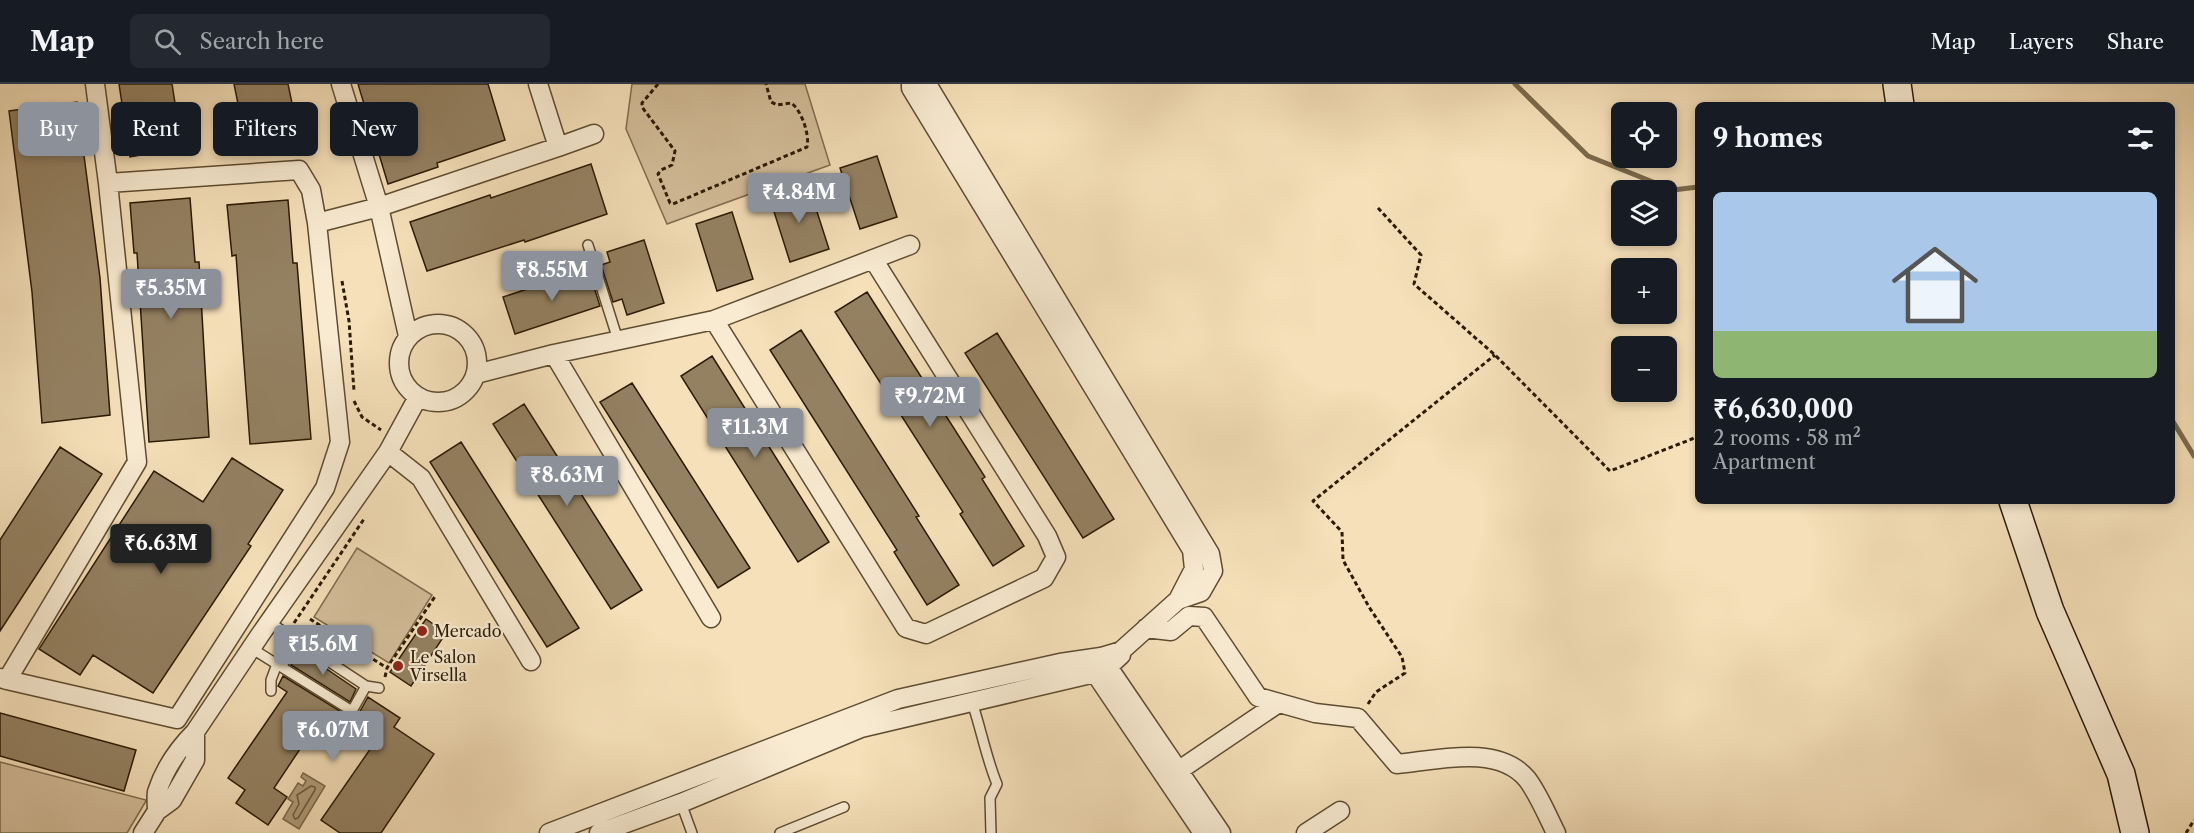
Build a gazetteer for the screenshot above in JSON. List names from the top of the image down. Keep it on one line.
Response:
{"places":["Mercado","Le Salon Virsella"],"page":{"header":"Map","search":"Search here","nav":["Map","Layers","Share"],"map_buttons":["+","−"],"chip":["Buy","Rent","Filters","New"],"heading":"9 homes","price":["₹4.84M","₹8.55M","₹5.35M","₹9.72M","₹11.3M","₹8.63M","₹6.63M","₹15.6M","₹6.07M"],"list":[{"name":"₹6,630,000","note":"2 rooms · 58 m² · Apartment"}]}}
